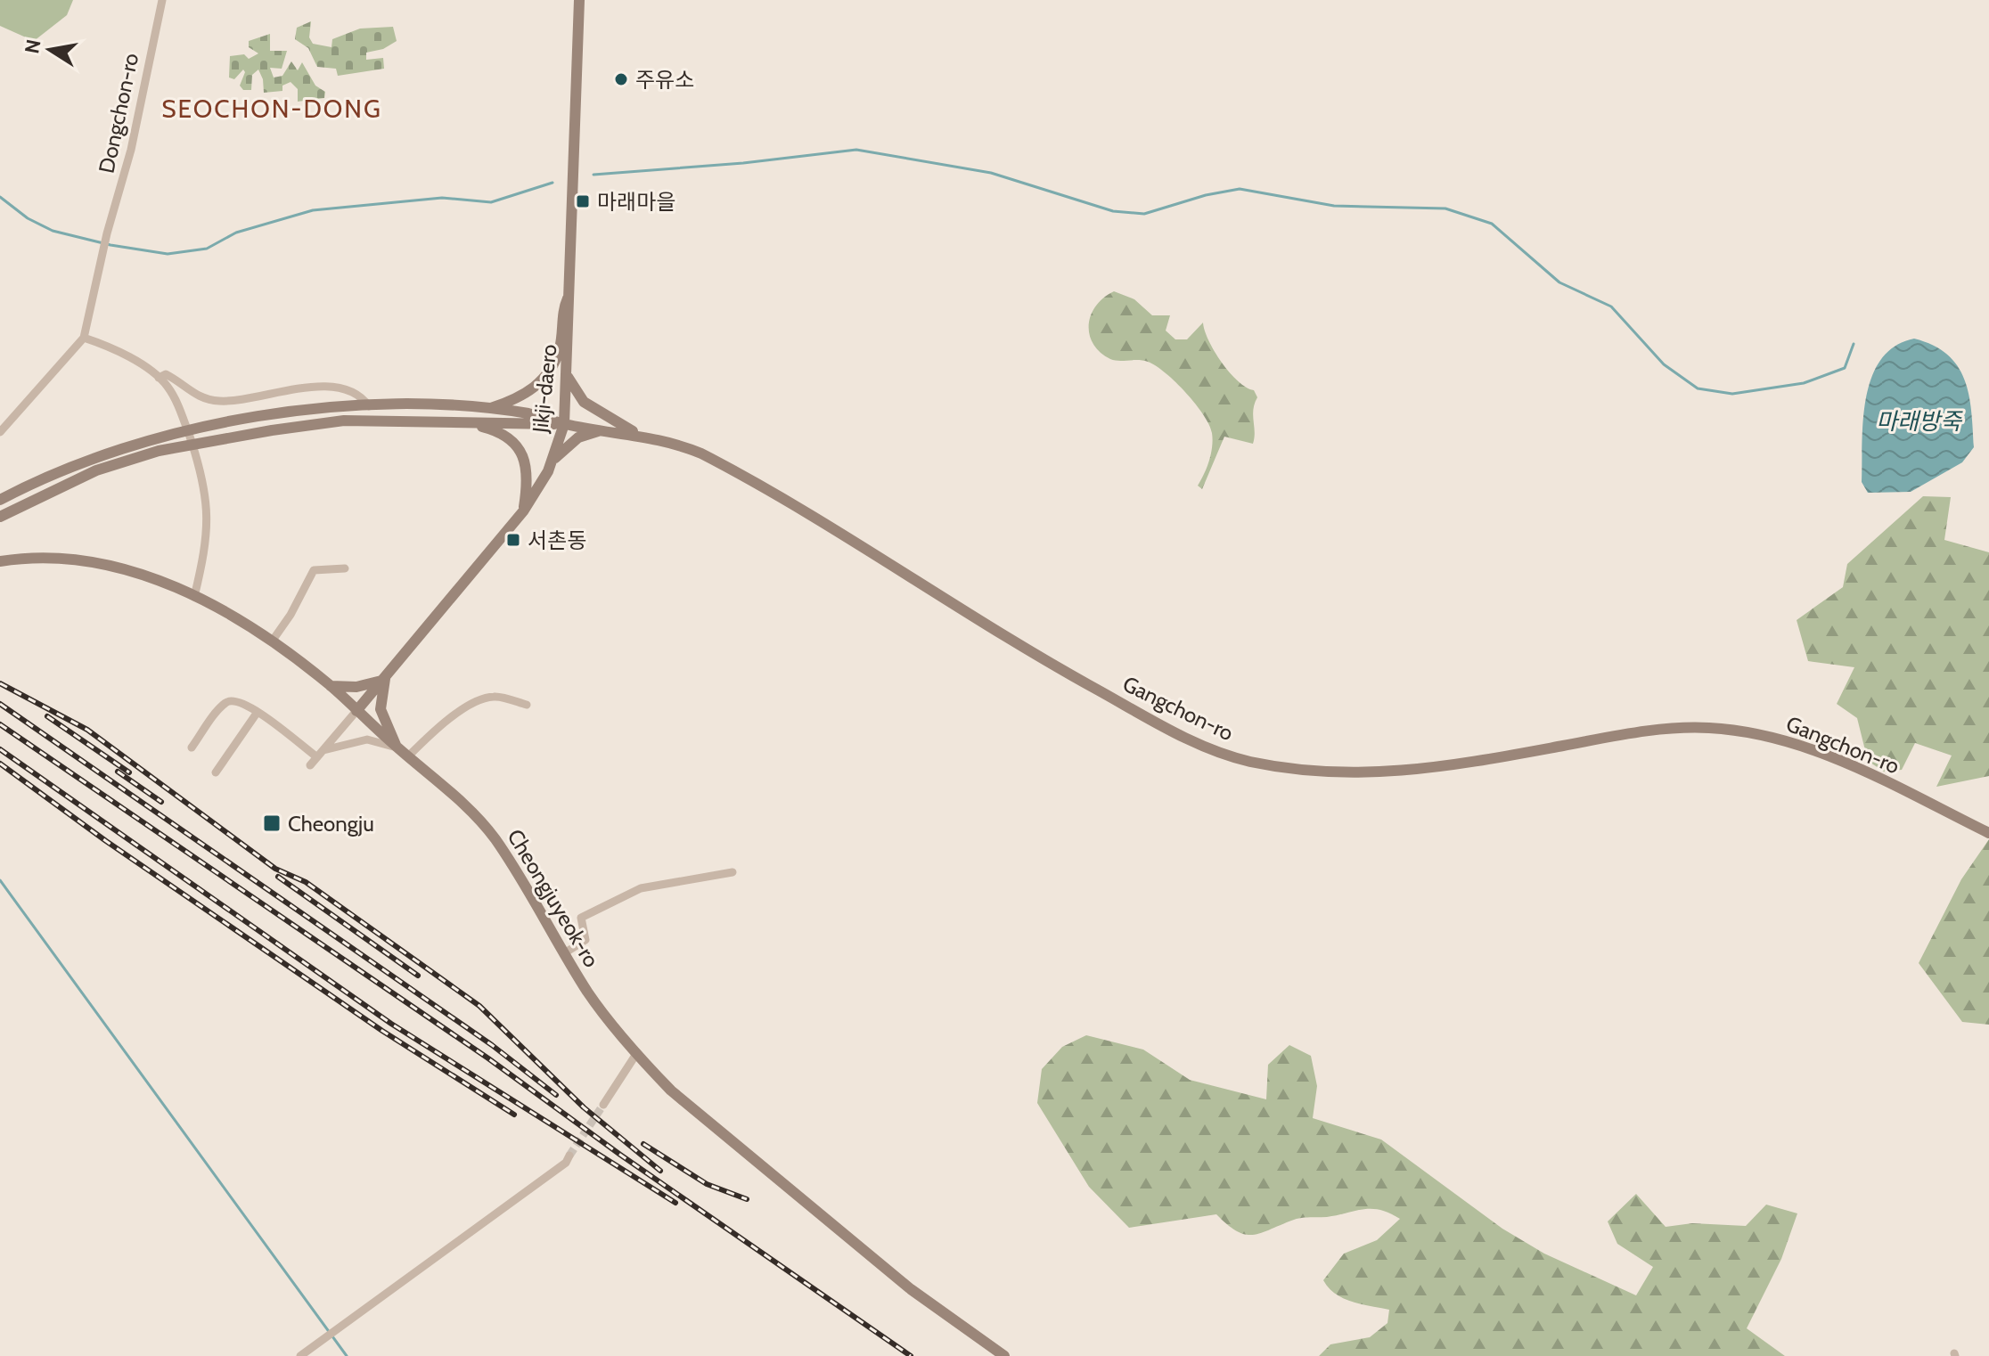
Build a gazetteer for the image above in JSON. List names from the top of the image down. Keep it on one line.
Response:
{"streets":{"main road":["Jikji-daero","Gangchon-ro","Cheongjuyeok-ro"],"street":["Dongchon-ro"]},"crossings":[["Jikji-daero","Gangchon-ro"],["Jikji-daero","Cheongjuyeok-ro"]],"districts":["SEOCHON-DONG"],"water":["마래방죽"],"places":{"other":["주유소"],"transit":["마래마을","서촌동","Cheongju"]},"north":"left"}
